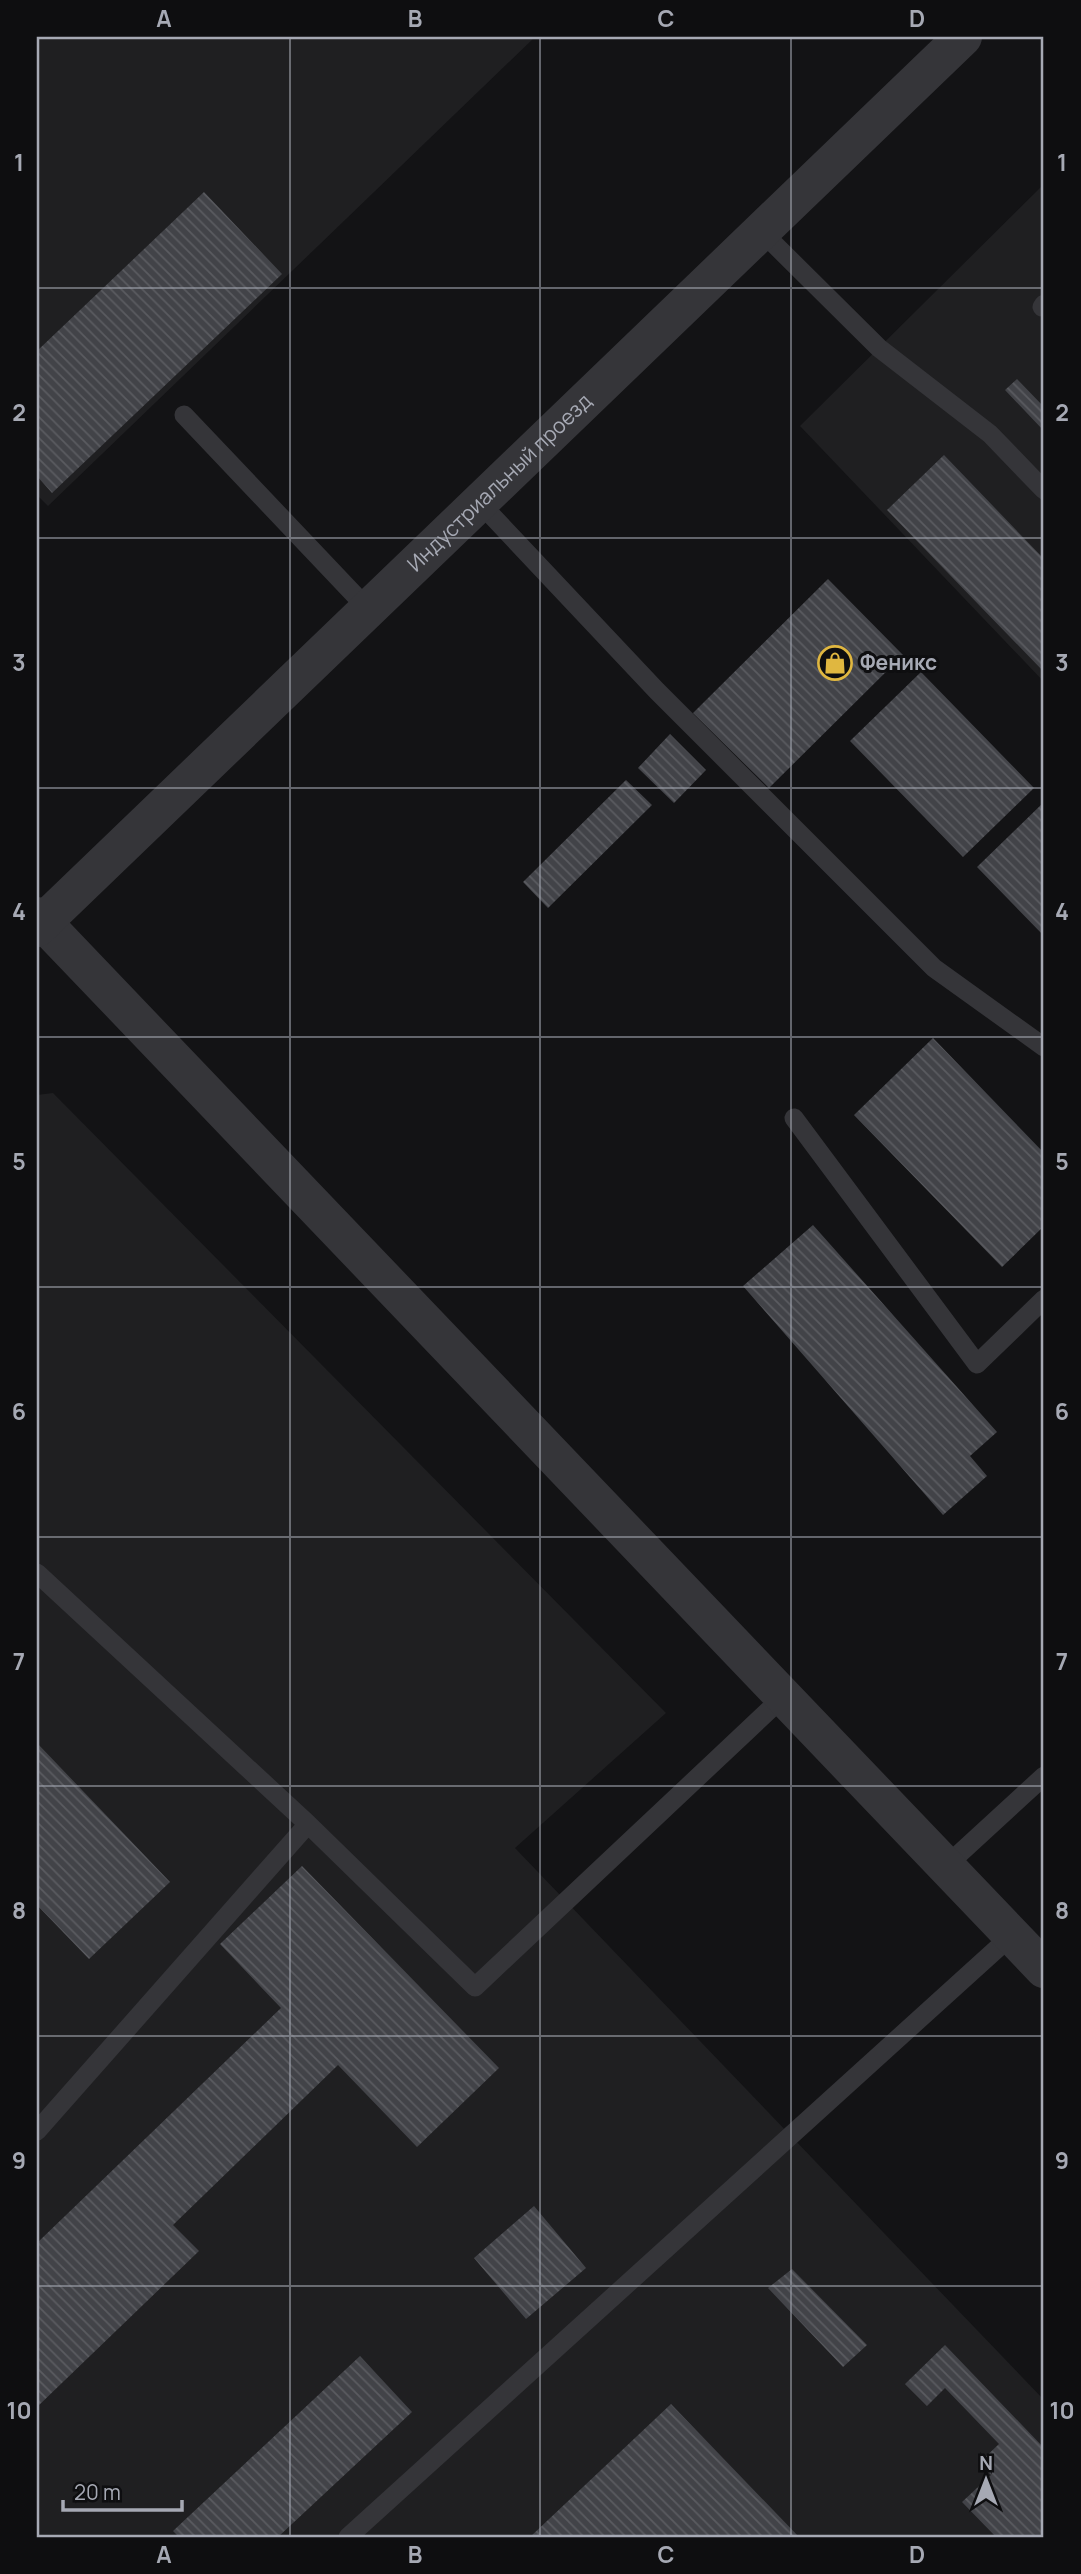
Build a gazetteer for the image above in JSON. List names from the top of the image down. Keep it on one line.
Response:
{"streets":{"street":["Индустриальный проезд"]},"places":{"shop":["Феникс"]},"scale_bar":"20 m","north":"top","grid":{"columns":["A","B","C","D"],"rows":["1","2","3","4","5","6","7","8","9","10"]}}
